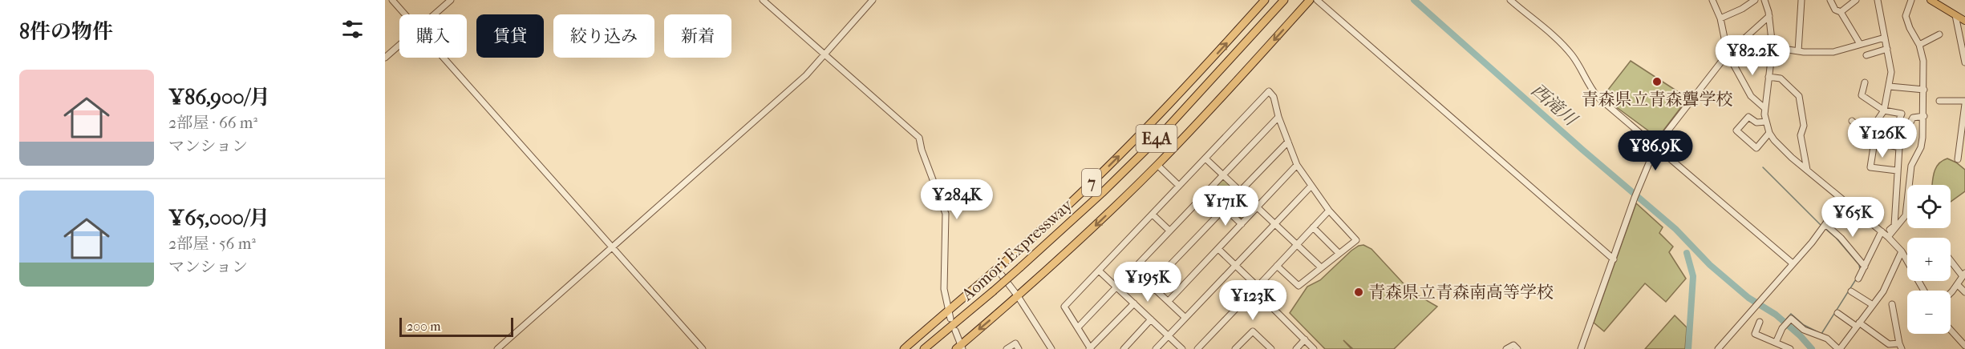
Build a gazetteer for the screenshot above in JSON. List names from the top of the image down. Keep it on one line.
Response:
{"streets":{"highway":["E4A","7","Aomori Expressway"]},"water":["西滝川"],"places":["青森県立青森聾学校","青森県立青森南高等学校"],"scale_bar":"200 m","page":{"heading":"8件の物件","chip":["購入","賃貸","絞り込み","新着"],"price":["¥82.2K","¥126K","¥86.9K","¥284K","¥171K","¥65K","¥195K","¥123K"],"list":[{"name":"¥86,900/月","note":"2部屋 · 66 m² · マンション"},{"name":"¥65,000/月","note":"2部屋 · 56 m² · マンション"}],"map_buttons":["+","−"],"scale":"200 m"}}
